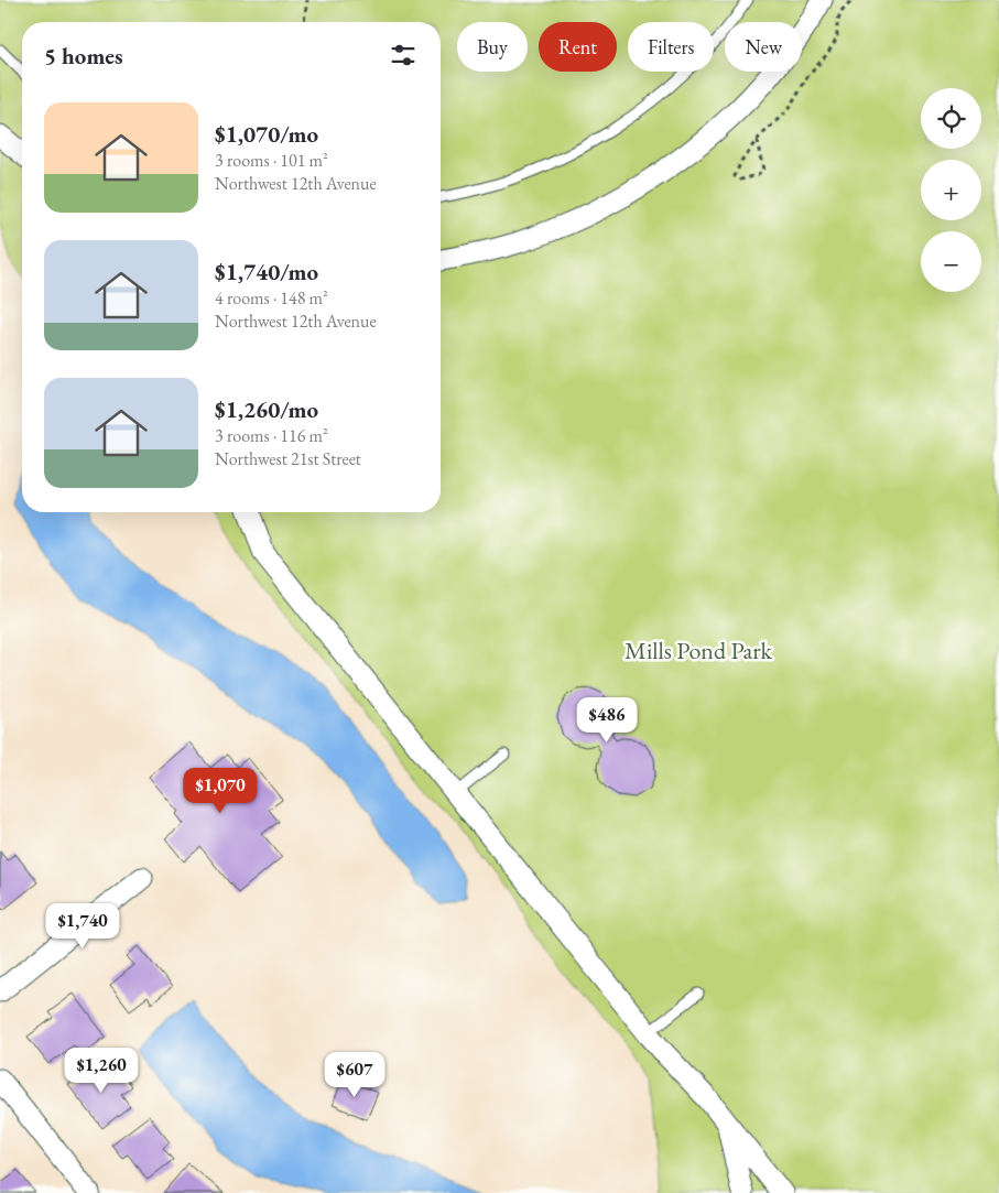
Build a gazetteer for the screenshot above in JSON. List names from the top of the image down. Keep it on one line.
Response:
{"parks":["Mills Pond Park"],"page":{"chip":["Buy","Rent","Filters","New"],"heading":"5 homes","map_buttons":["+","−"],"list":[{"name":"$1,070/mo","note":"3 rooms · 101 m² · Northwest 12th Avenue"},{"name":"$1,740/mo","note":"4 rooms · 148 m² · Northwest 12th Avenue"},{"name":"$1,260/mo","note":"3 rooms · 116 m² · Northwest 21st Street"}],"price":["$486","$1,070","$1,740","$1,260","$607"]}}
